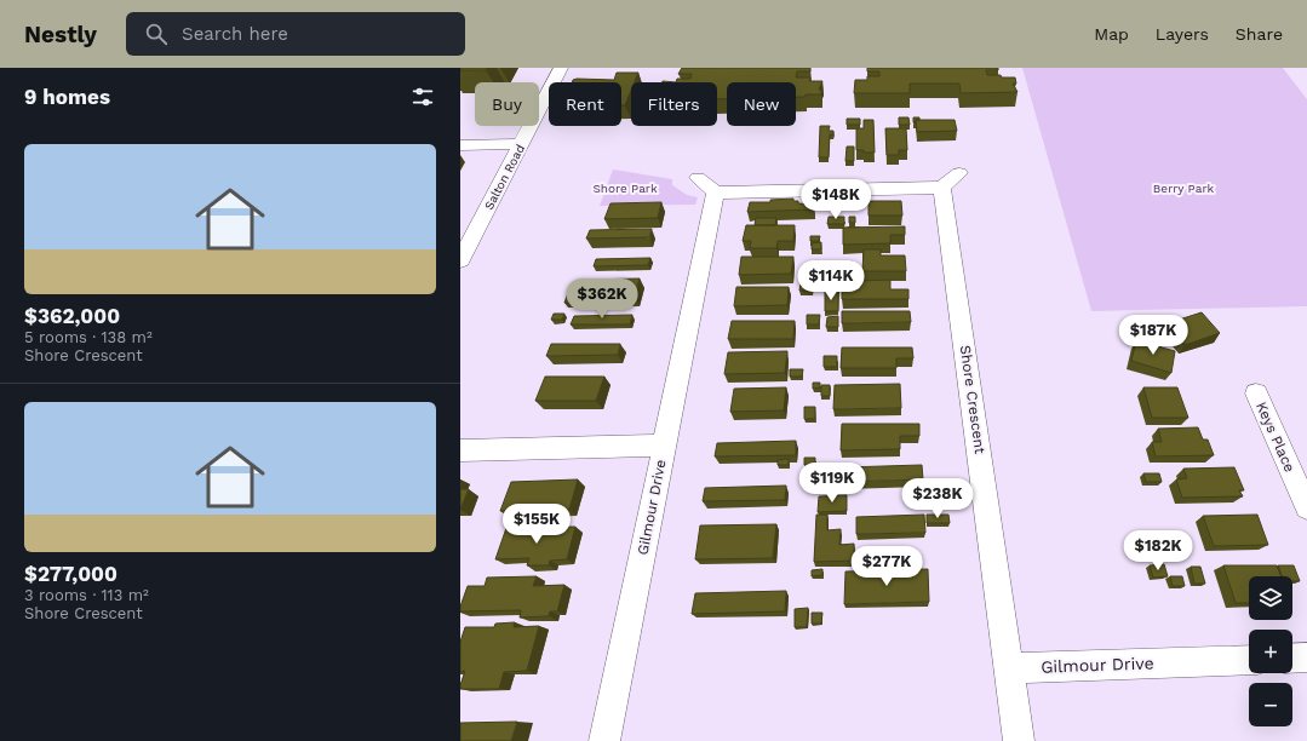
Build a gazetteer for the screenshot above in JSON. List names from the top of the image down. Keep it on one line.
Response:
{"streets":{"street":["Salton Road","Shore Crescent","Keys Place","Gilmour Drive"]},"crossings":[["Shore Crescent","Gilmour Drive"]],"parks":["Shore Park","Berry Park"],"page":{"header":"Nestly","search":"Search here","nav":["Map","Layers","Share"],"heading":"9 homes","chip":["Buy","Rent","Filters","New"],"list":[{"name":"$362,000","note":"5 rooms · 138 m² · Shore Crescent"},{"name":"$277,000","note":"3 rooms · 113 m² · Shore Crescent"}],"price":["$148K","$114K","$362K","$187K","$119K","$238K","$155K","$182K","$277K"],"map_buttons":["+","−"]}}
